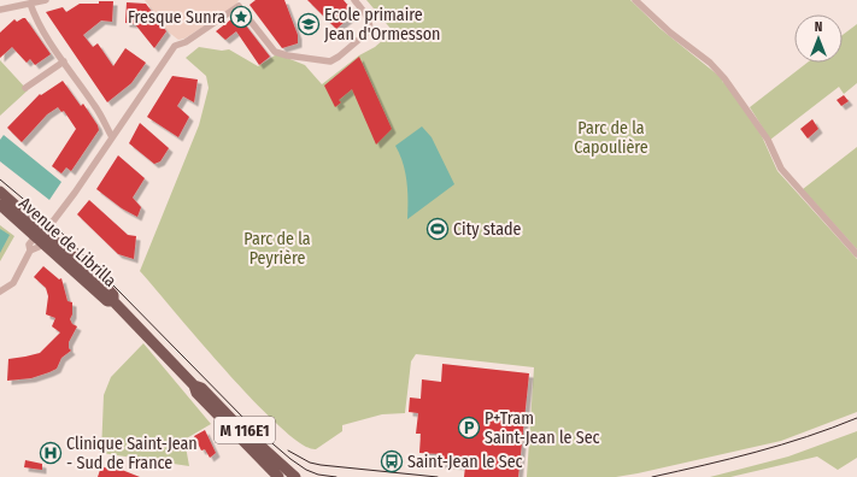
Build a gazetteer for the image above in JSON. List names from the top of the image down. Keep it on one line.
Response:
{"streets":{"main road":["Avenue de Librilla","M 116E1"]},"parks":["Parc de la Capoulière","Parc de la Peyrière"],"places":{"place":["Fresque Sunra"],"school or university":["Ecole primaire Jean d'Ormesson"],"sports":["City stade"],"parking":["P+Tram Saint-Jean le Sec"],"hospital":["Clinique Saint-Jean - Sud de France"],"bus stop":["Saint-Jean le Sec"]},"north":"top"}
